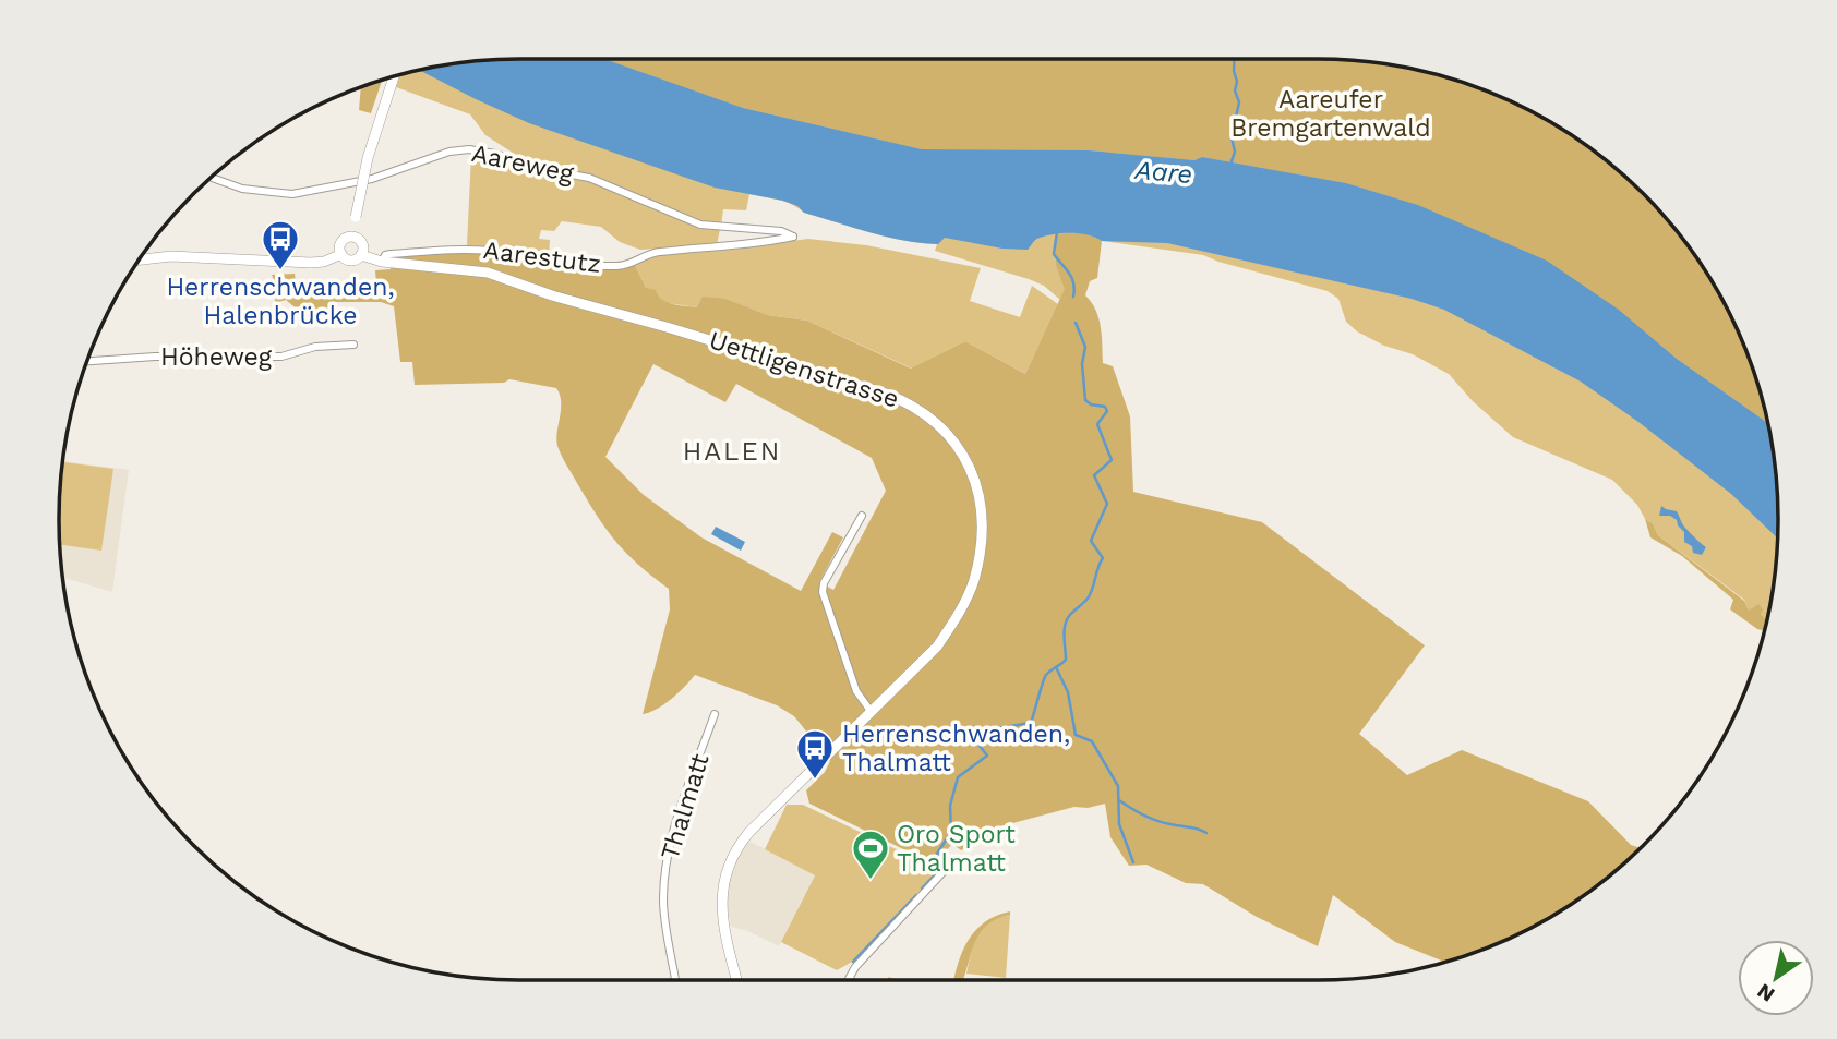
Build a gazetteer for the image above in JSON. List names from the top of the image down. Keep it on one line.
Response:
{"streets":{"main road":["Uettligenstrasse"],"street":["Aareweg","Aarestutz","Höheweg","Thalmatt"]},"crossings":[["Aareweg","Aarestutz"],["Aarestutz","Uettligenstrasse"]],"districts":["HALEN"],"water":["Aare"],"parks":["Aareufer Bremgartenwald"],"places":{"bus stop":["Herrenschwanden, Halenbrücke","Herrenschwanden, Thalmatt"],"sports":["Oro Sport Thalmatt"]},"north":"bottom left"}
